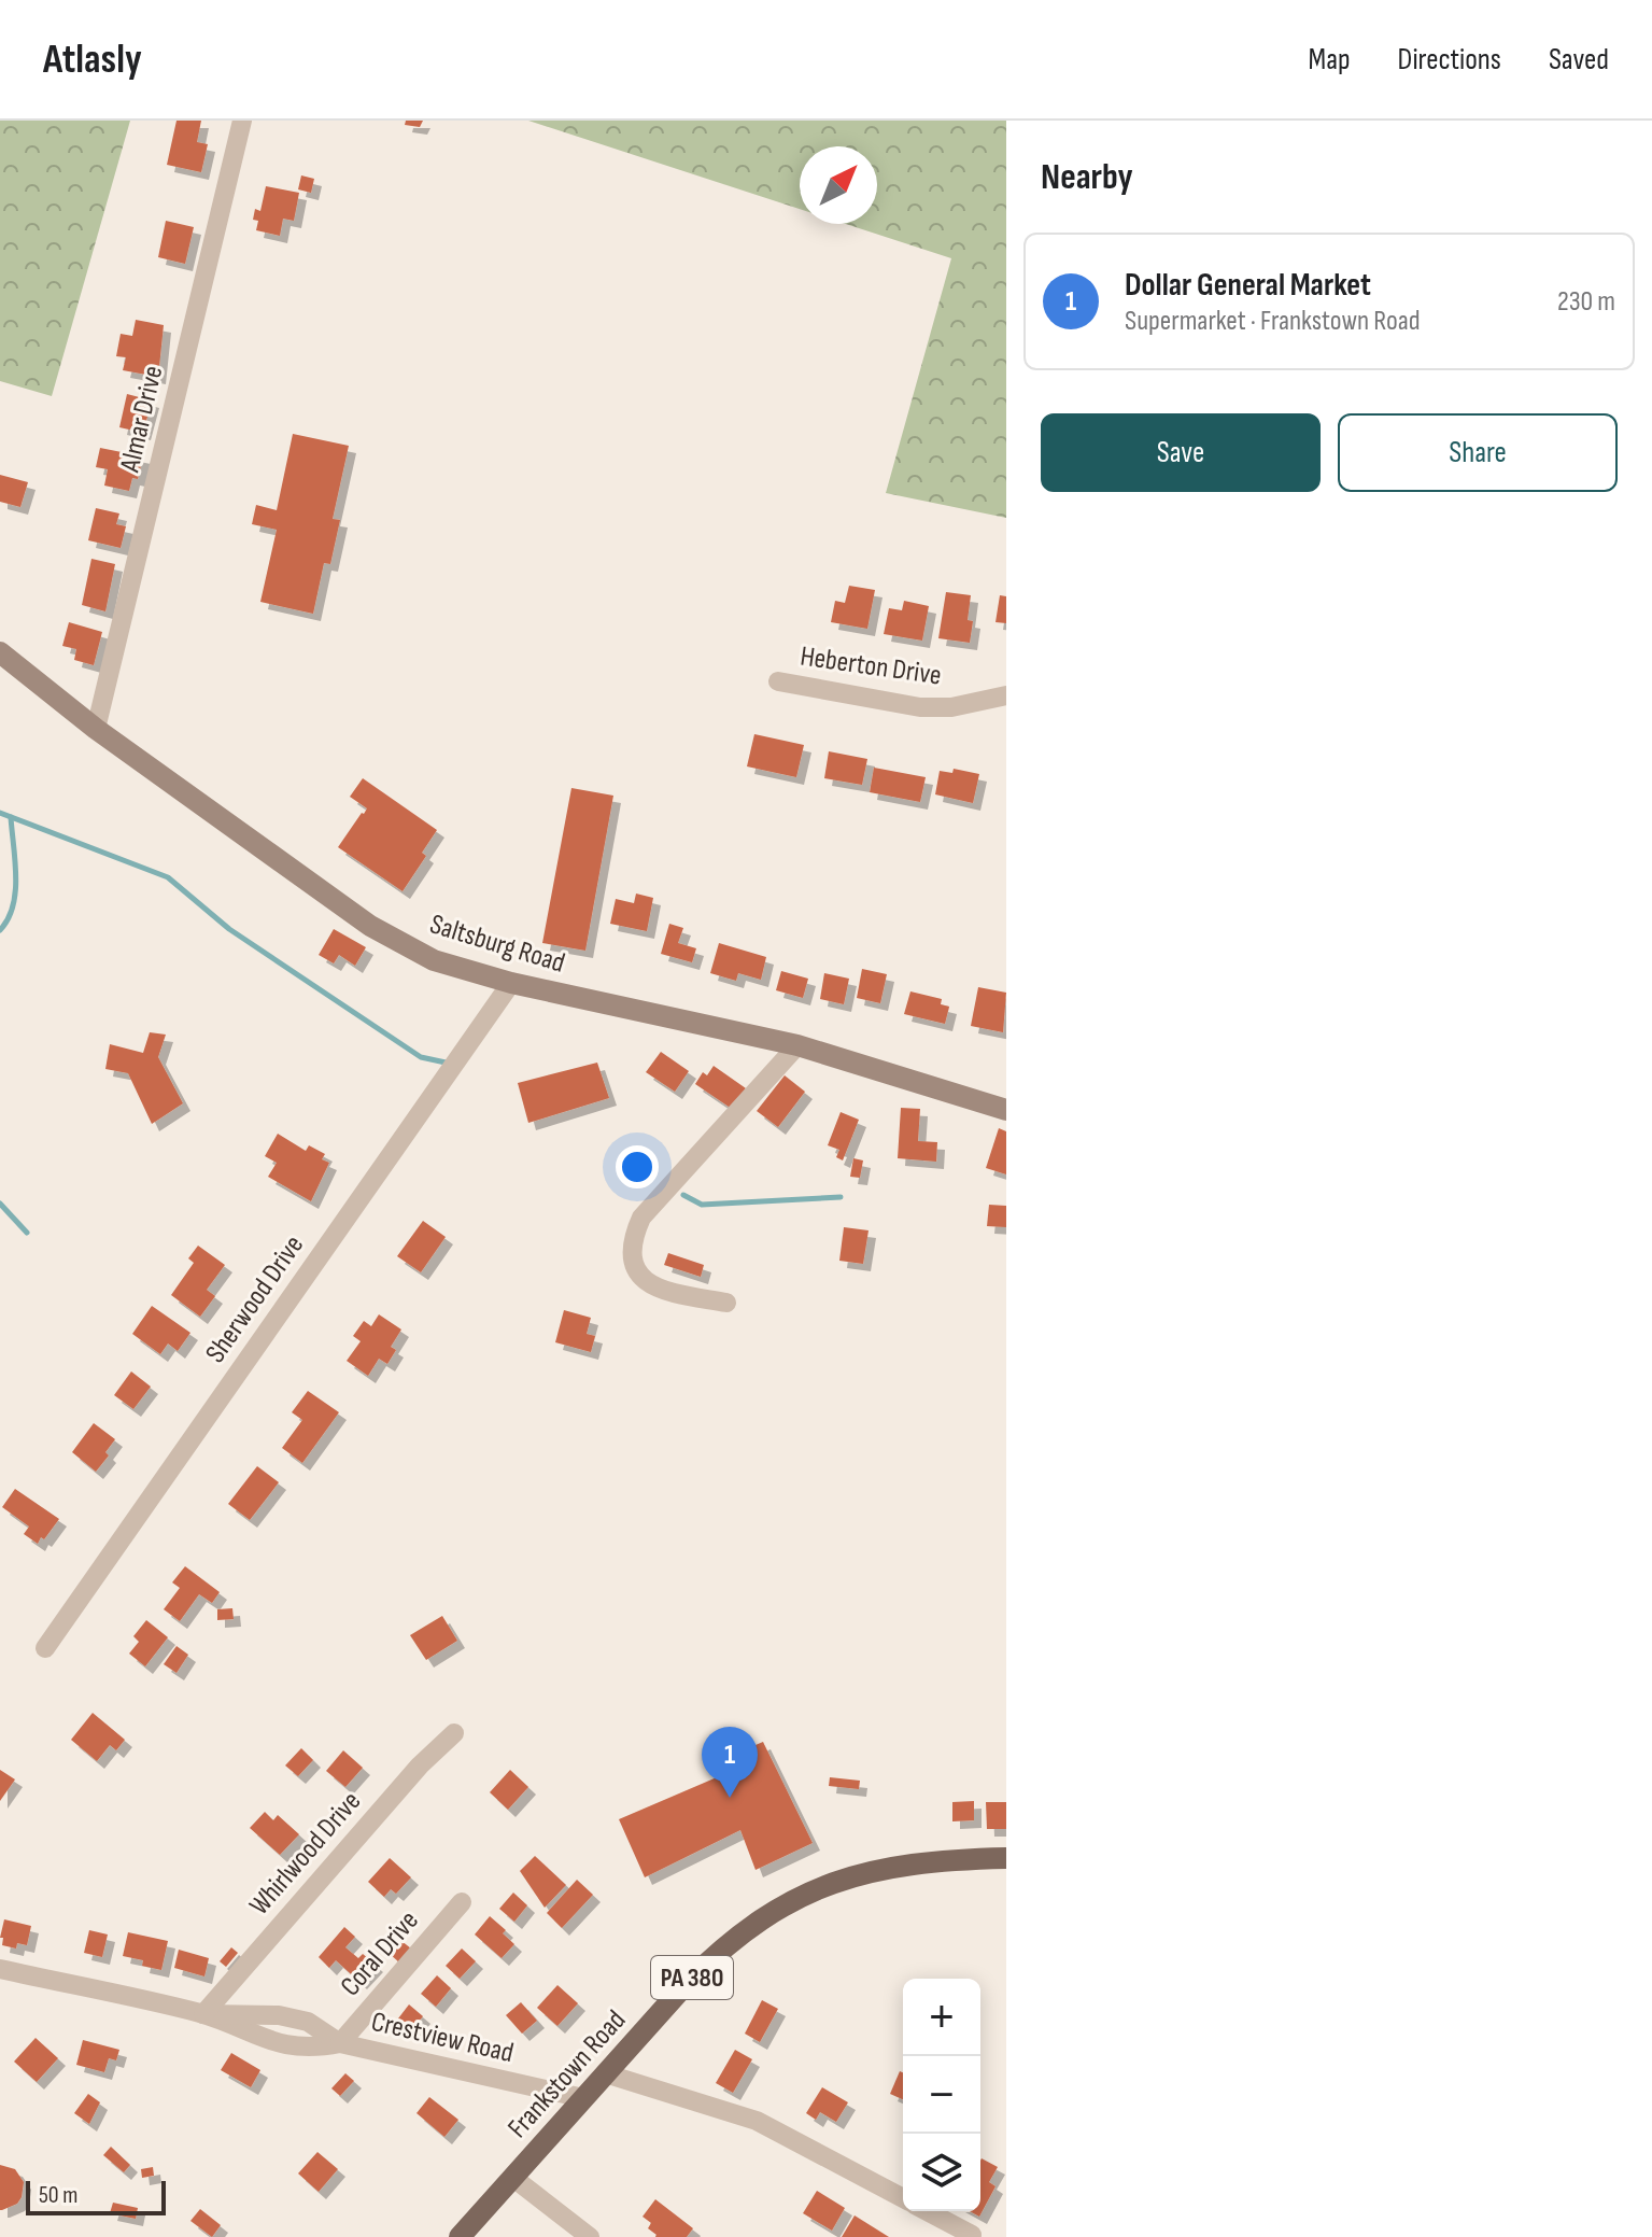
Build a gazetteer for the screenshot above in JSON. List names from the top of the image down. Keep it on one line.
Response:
{"streets":{"main road":["Saltsburg Road","PA 380","Frankstown Road"],"street":["Almar Drive","Heberton Drive","Sherwood Drive","Whirlwood Drive","Coral Drive","Crestview Road"]},"crossings":[["Almar Drive","Saltsburg Road"],["Saltsburg Road","Sherwood Drive"],["Whirlwood Drive","Crestview Road"],["Coral Drive","Crestview Road"],["Crestview Road","Frankstown Road"]],"scale_bar":"50 m","north":"top right","page":{"header":"Atlasly","nav":["Map","Directions","Saved"],"heading":"Nearby","list":[{"mark":"1","name":"Dollar General Market","note":"Supermarket · Frankstown Road","value":"230 m"}],"buttons":["Save","Share"],"pins":"1","map_buttons":["+","−"],"scale":"50 m"}}
